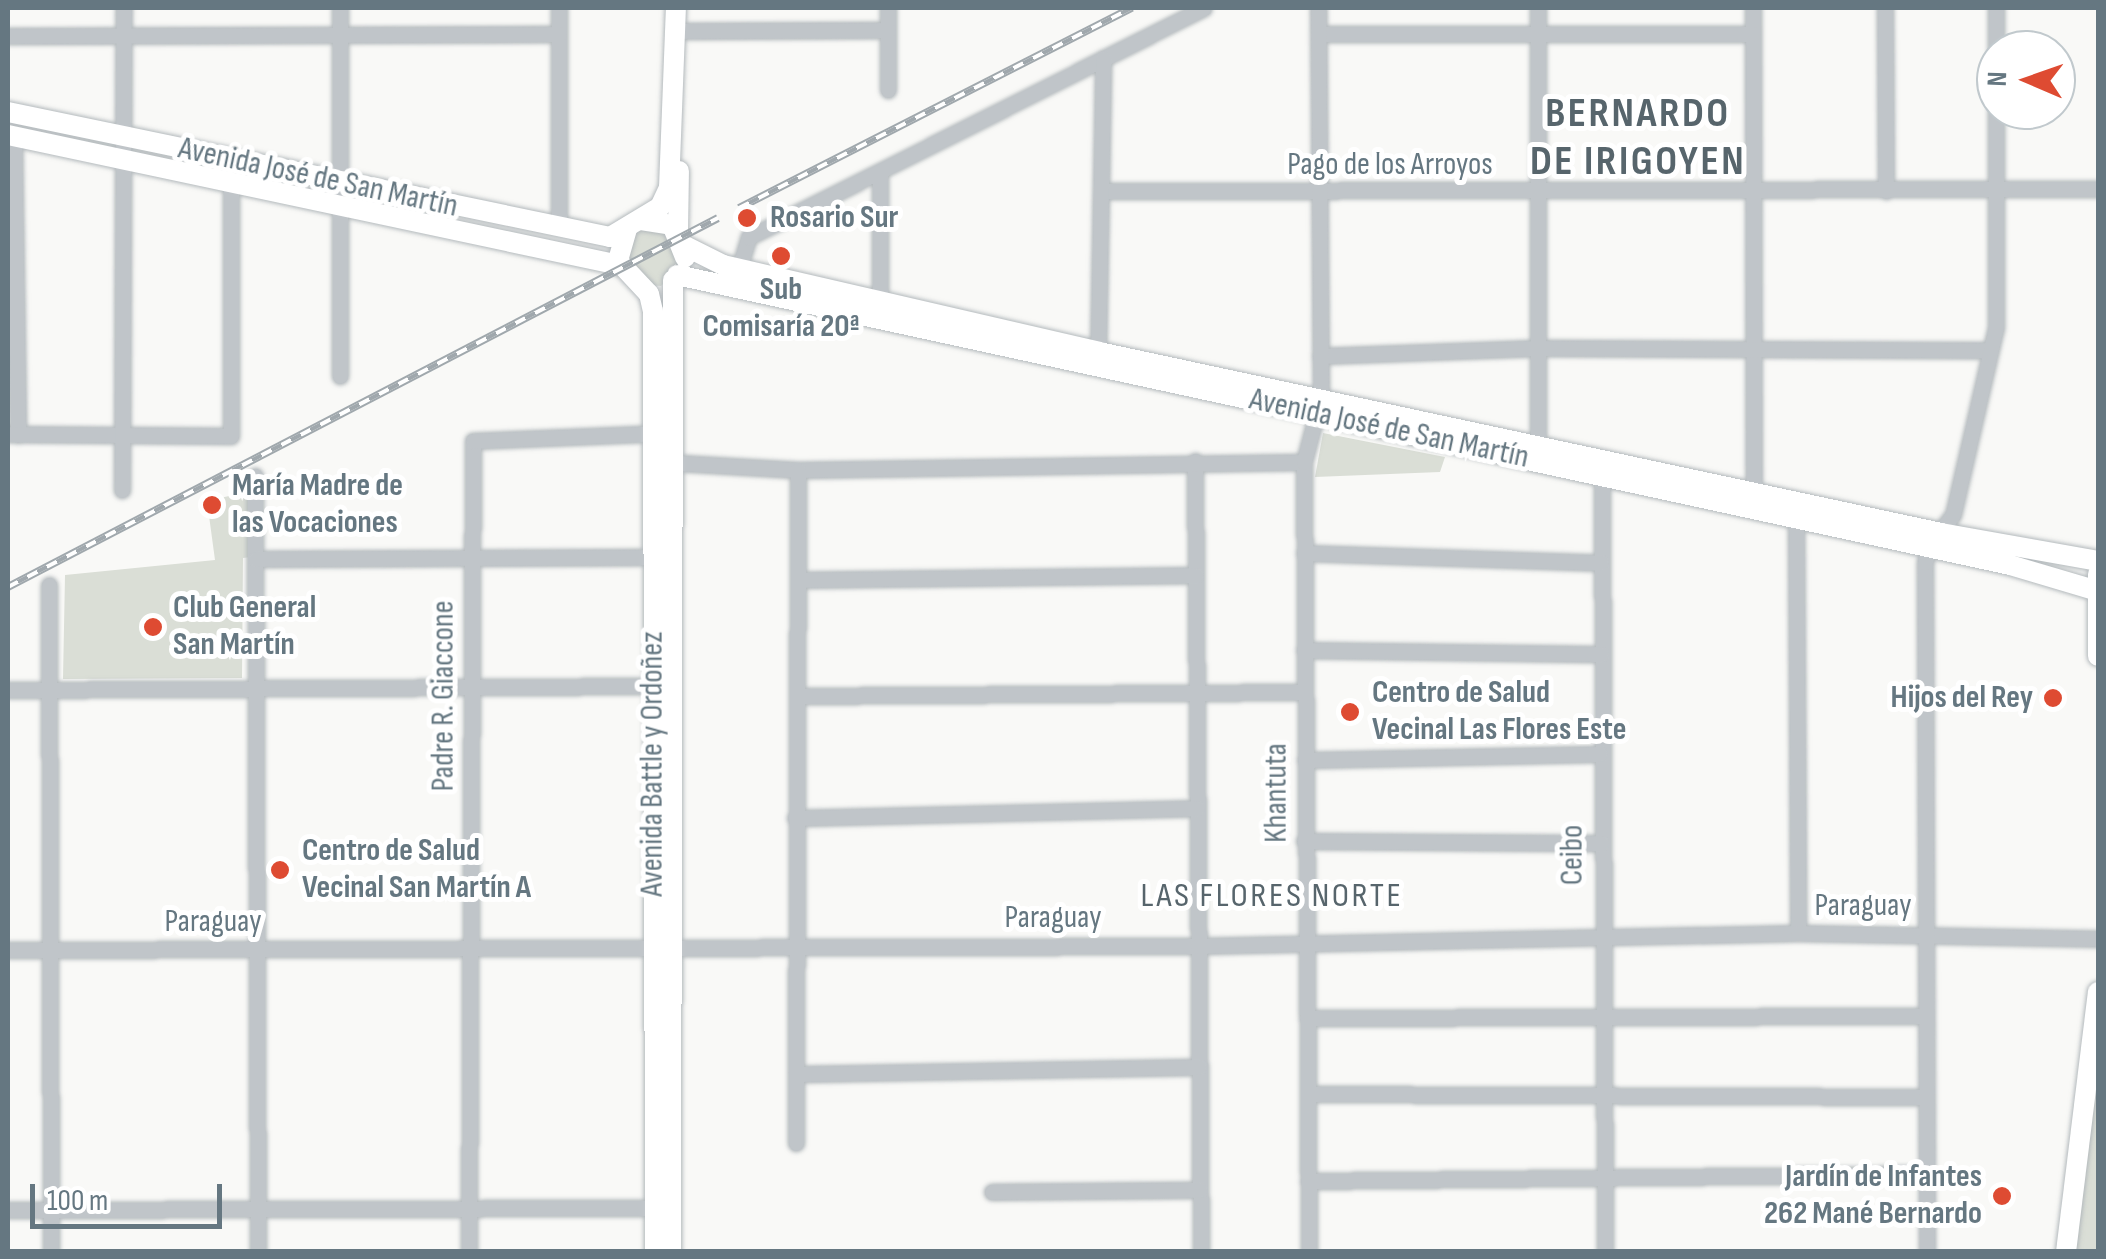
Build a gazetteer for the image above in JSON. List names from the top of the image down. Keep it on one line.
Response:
{"streets":{"main road":["Avenida José de San Martín","Avenida Battle y Ordoñez"],"street":["Pago de los Arroyos","Padre R. Giaccone","Khantuta","Ceibo","Paraguay"]},"crossings":[["Pago de los Arroyos","Khantuta"],["Avenida José de San Martín","Avenida Battle y Ordoñez"],["Avenida José de San Martín","Khantuta"],["Avenida José de San Martín","Ceibo"],["Padre R. Giaccone","Avenida Battle y Ordoñez"],["Padre R. Giaccone","Paraguay"],["Avenida Battle y Ordoñez","Paraguay"],["Khantuta","Paraguay"],["Ceibo","Paraguay"]],"districts":["BERNARDO DE IRIGOYEN","LAS FLORES NORTE"],"places":["Rosario Sur","Sub Comisaría 20ª","María Madre de las Vocaciones","Club General San Martín","Hijos del Rey","Centro de Salud Vecinal Las Flores Este","Centro de Salud Vecinal San Martín A","Jardín de Infantes 262 Mané Bernardo"],"scale_bar":"100 m","north":"left"}
